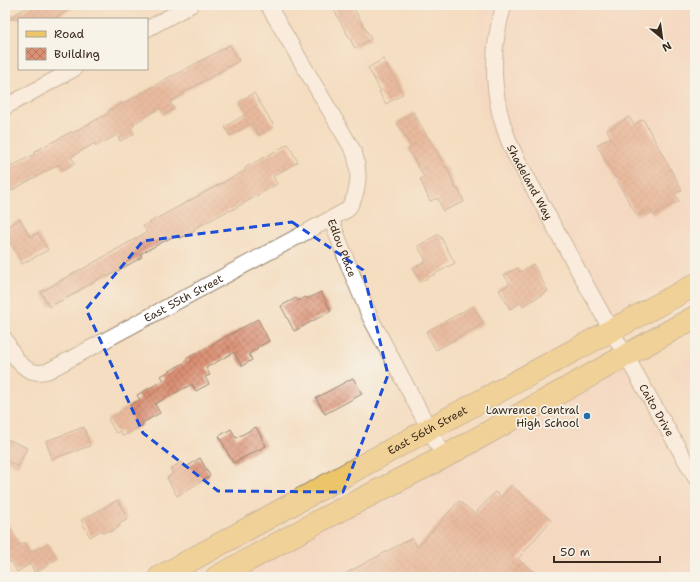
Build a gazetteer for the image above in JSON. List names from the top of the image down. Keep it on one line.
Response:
{"streets":{"main road":["East 56th Street"],"street":["Shadeland Way","Edlou Place","East 55th Street","Caito Drive"]},"crossings":[["Shadeland Way","Caito Drive"],["Shadeland Way","East 56th Street"],["Edlou Place","East 55th Street"],["Edlou Place","East 56th Street"],["Caito Drive","East 56th Street"]],"places":["Lawrence Central High School"],"legend":["Road","Building"],"scale_bar":"50 m","north":"bottom right"}
